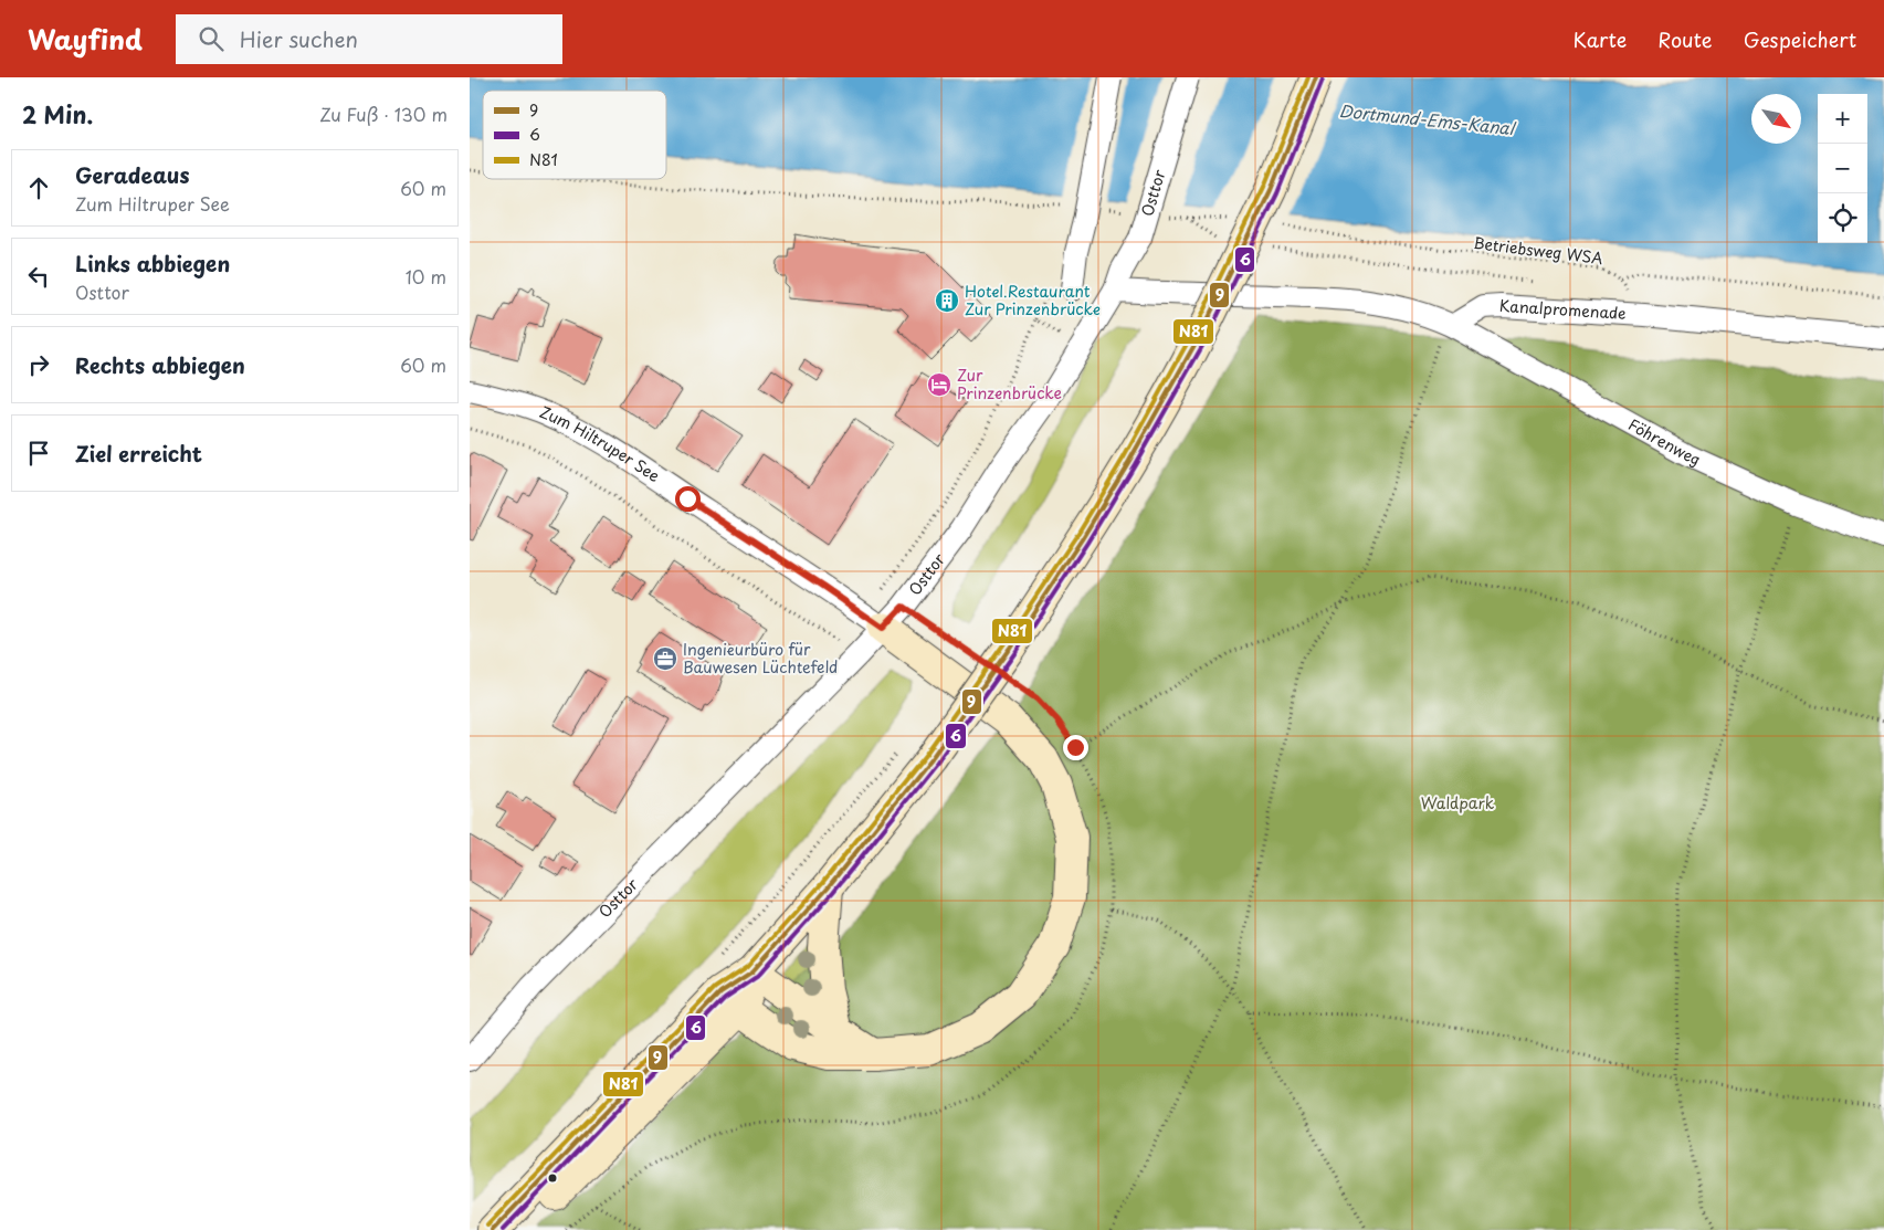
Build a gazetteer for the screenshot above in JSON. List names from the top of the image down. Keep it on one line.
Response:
{"streets":{"street":["Osttor","Kanalpromenade","Föhrenweg","Zum Hiltruper See"],"path":["Betriebsweg WSA"]},"crossings":[["Osttor","Zum Hiltruper See"],["Kanalpromenade","Föhrenweg"]],"water":["Dortmund-Ems-Kanal"],"parks":["Waldpark"],"places":{"building":["Hotel.Restaurant Zur Prinzenbrücke"],"hotel":["Zur Prinzenbrücke"],"office":["Ingenieurbüro für Bauwesen Lüchtefeld"]},"lines":["transit line 9","transit line N81","transit line 6"],"legend":["9","6","N81"],"north":"bottom right","page":{"header":"Wayfind","search":"Hier suchen","nav":["Karte","Route","Gespeichert"],"heading":["2 Min.","Zu Fuß · 130 m"],"map_buttons":["+","−"],"list":[["Geradeaus","Zum Hiltruper See","60 m"],["Links abbiegen","Osttor","10 m"],["Rechts abbiegen","60 m"],"Ziel erreicht"]}}
